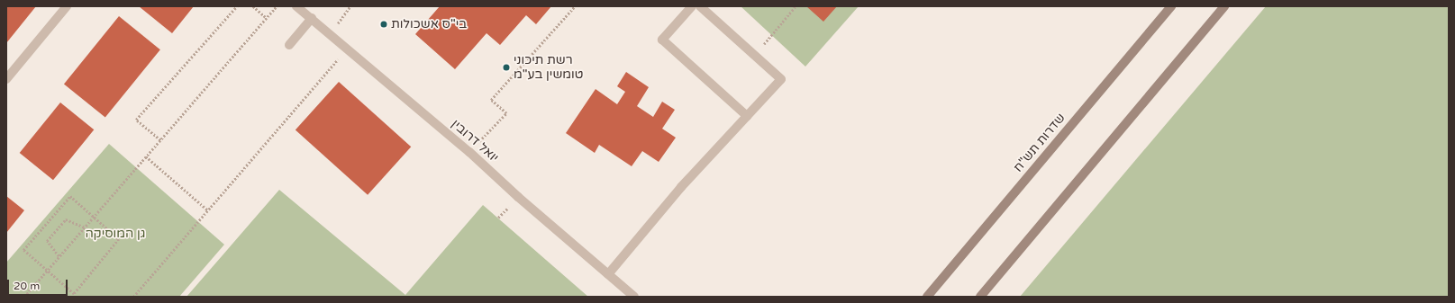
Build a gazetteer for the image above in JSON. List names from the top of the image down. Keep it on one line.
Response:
{"streets":{"main road":["שדרות תש\"ח"],"street":["יואל דרובין"]},"parks":["גן המוסיקה"],"places":["בי\"ס אשכולות","רשת תיכוני טומשין בע\"מ"],"scale_bar":"20 m"}
